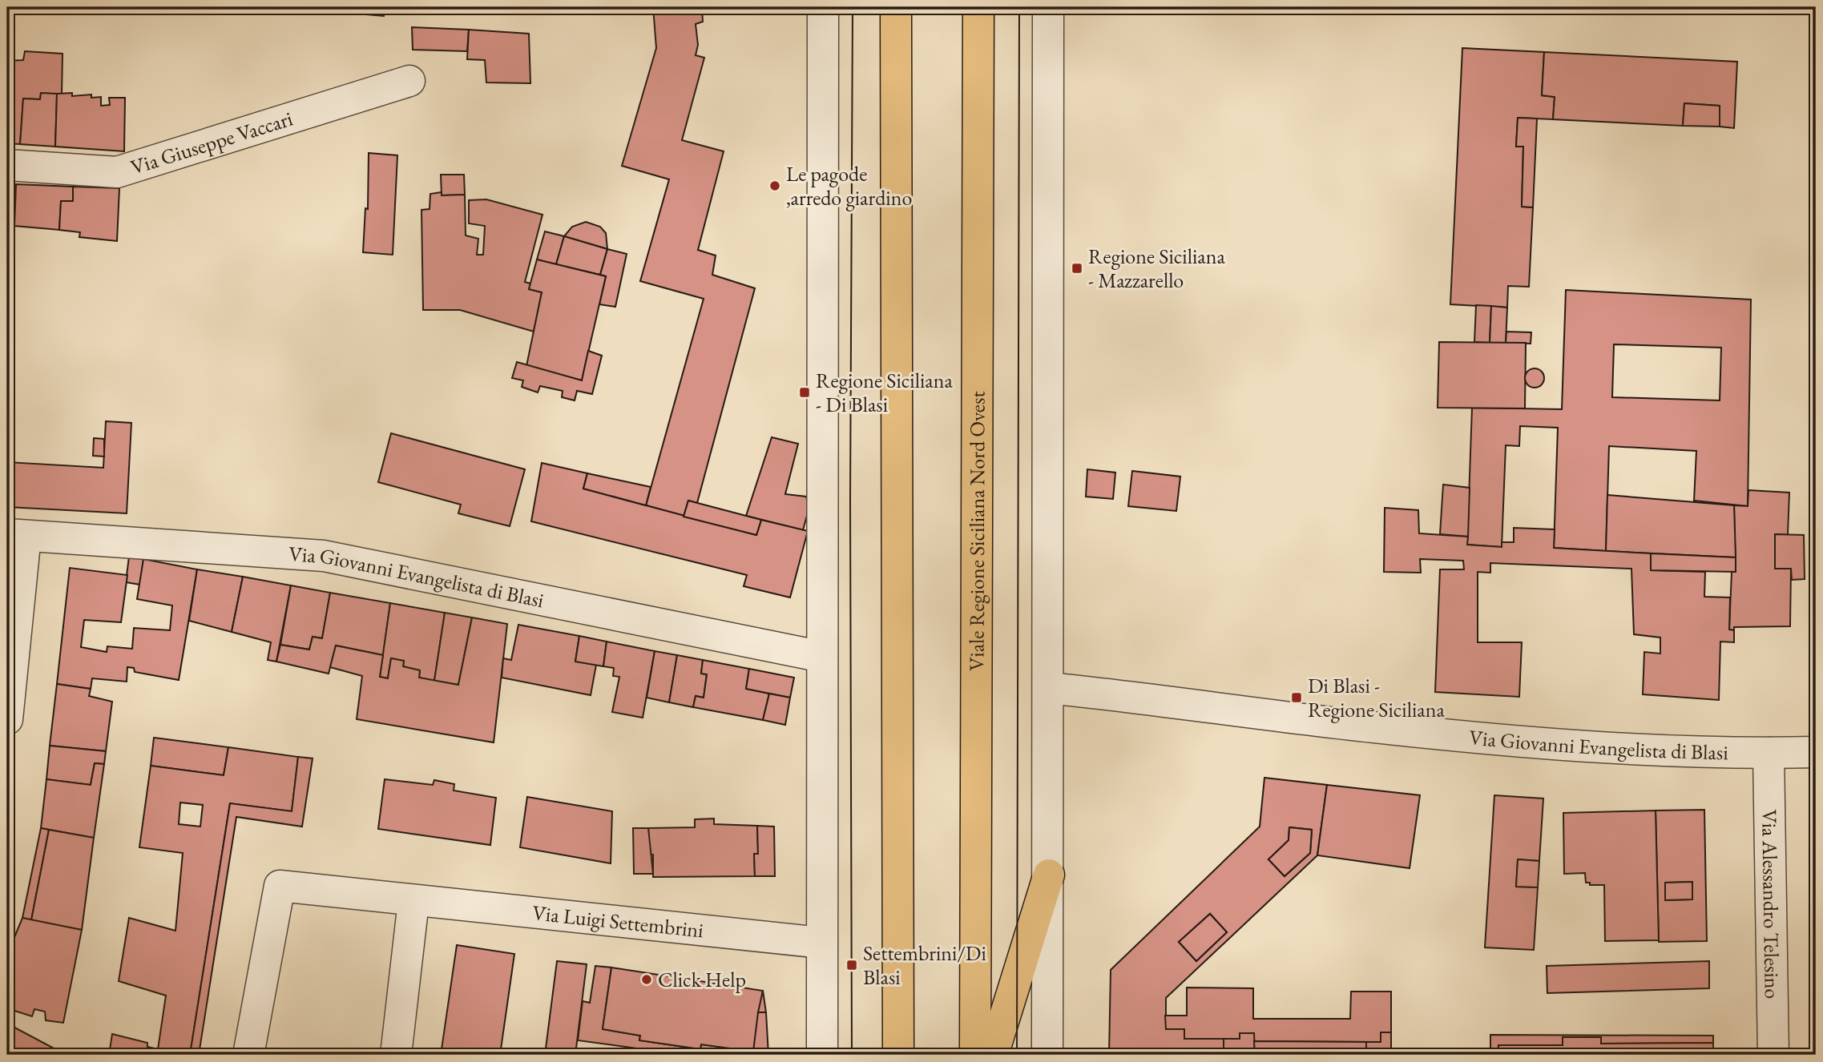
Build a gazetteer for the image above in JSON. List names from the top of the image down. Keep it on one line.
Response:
{"streets":{"main road":["Viale Regione Siciliana Nord Ovest"],"street":["Via Giuseppe Vaccari","Via Giovanni Evangelista di Blasi","Via Alessandro Telesino","Via Luigi Settembrini"]},"crossings":[["Via Giovanni Evangelista di Blasi","Via Alessandro Telesino"]],"places":{"other":["Le pagode ,arredo giardino","Click Help"],"transit":["Regione Siciliana - Mazzarello","Regione Siciliana - Di Blasi","Di Blasi - Regione Siciliana","Settembrini/Di Blasi"]}}
